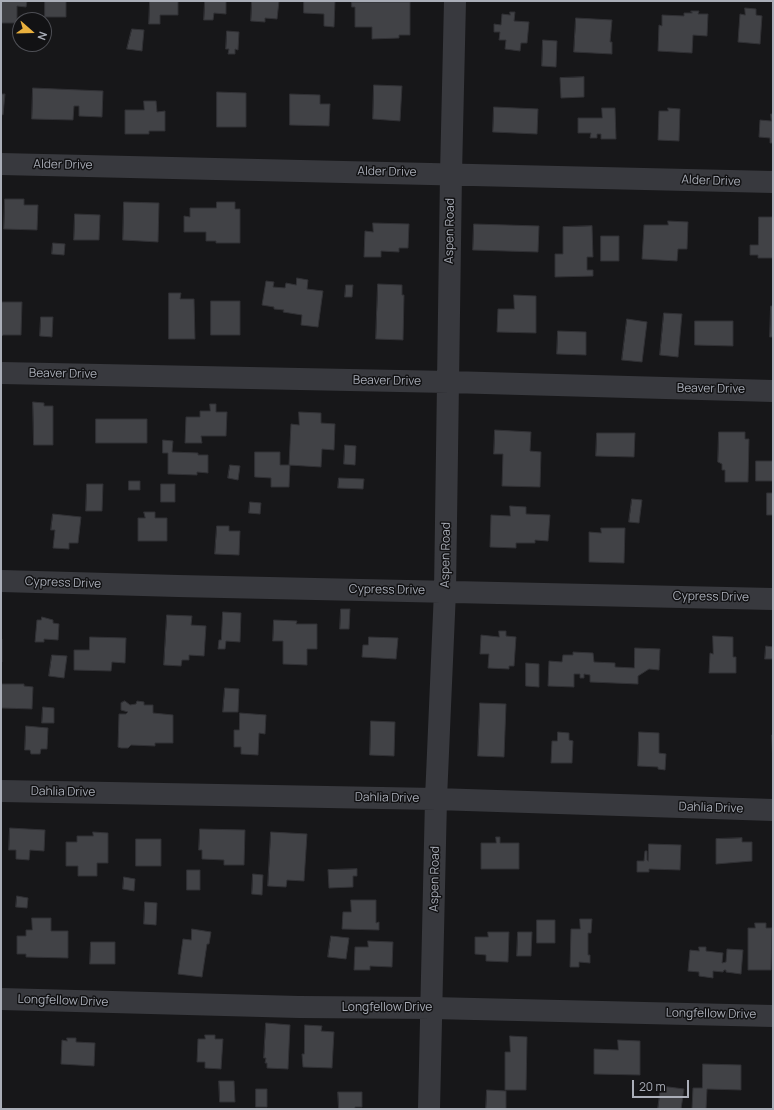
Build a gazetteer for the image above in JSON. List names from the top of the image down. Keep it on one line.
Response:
{"streets":{"street":["Alder Drive","Aspen Road","Beaver Drive","Cypress Drive","Dahlia Drive","Longfellow Drive"]},"crossings":[["Alder Drive","Aspen Road"],["Aspen Road","Beaver Drive"],["Aspen Road","Cypress Drive"],["Aspen Road","Dahlia Drive"],["Aspen Road","Longfellow Drive"]],"scale_bar":"20 m","north":"right"}
